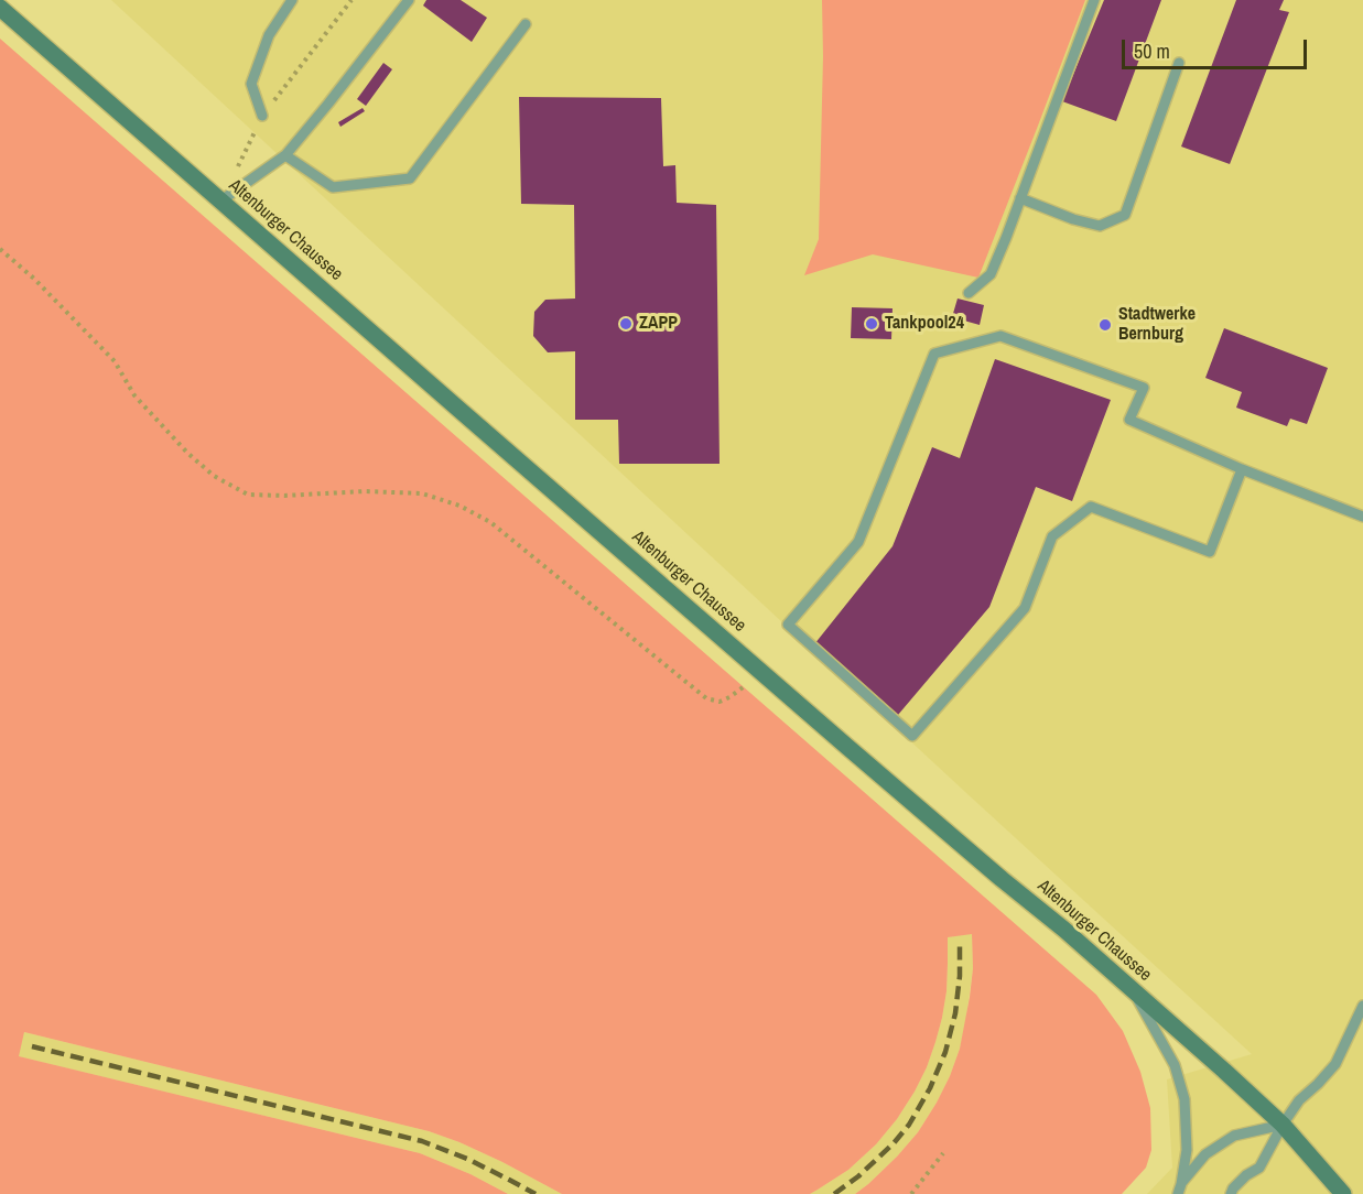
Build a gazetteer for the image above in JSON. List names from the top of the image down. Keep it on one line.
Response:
{"streets":{"main road":["Altenburger Chaussee"]},"places":["ZAPP","Tankpool24","Stadtwerke Bernburg"],"scale_bar":"50 m"}
